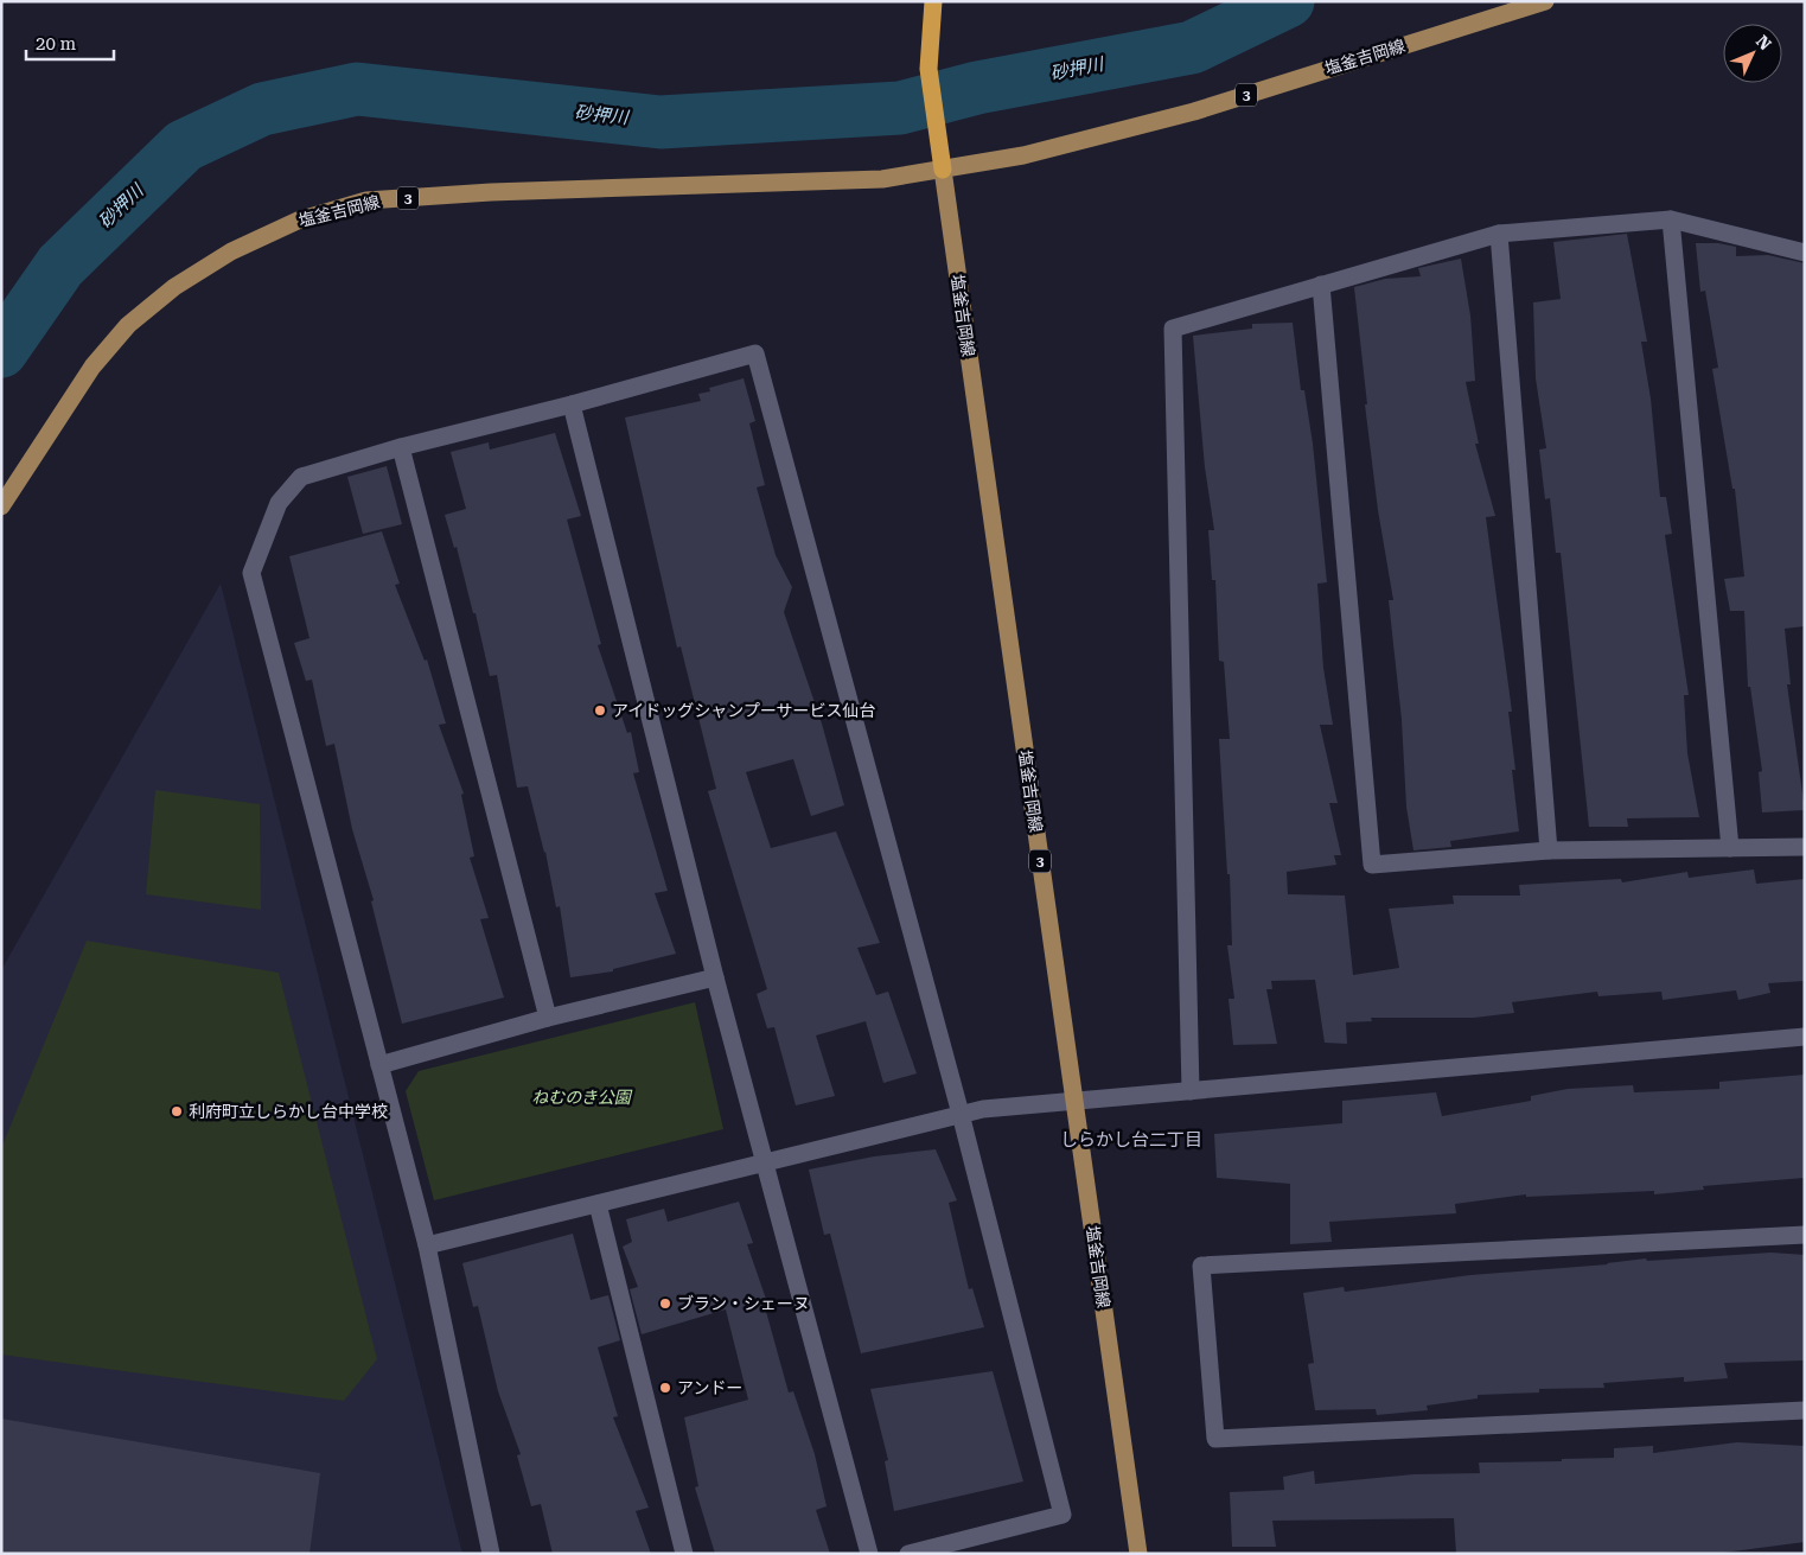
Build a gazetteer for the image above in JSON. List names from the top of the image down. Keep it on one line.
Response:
{"streets":{"main road":["塩釜吉岡線","3"]},"districts":["しらかし台二丁目"],"water":["砂押川"],"parks":["ねむのき公園"],"places":["アイドッグシャンプーサービス仙台","利府町立しらかし台中学校","ブラン・シェーヌ","アンドー"],"scale_bar":"20 m","north":"top right"}
